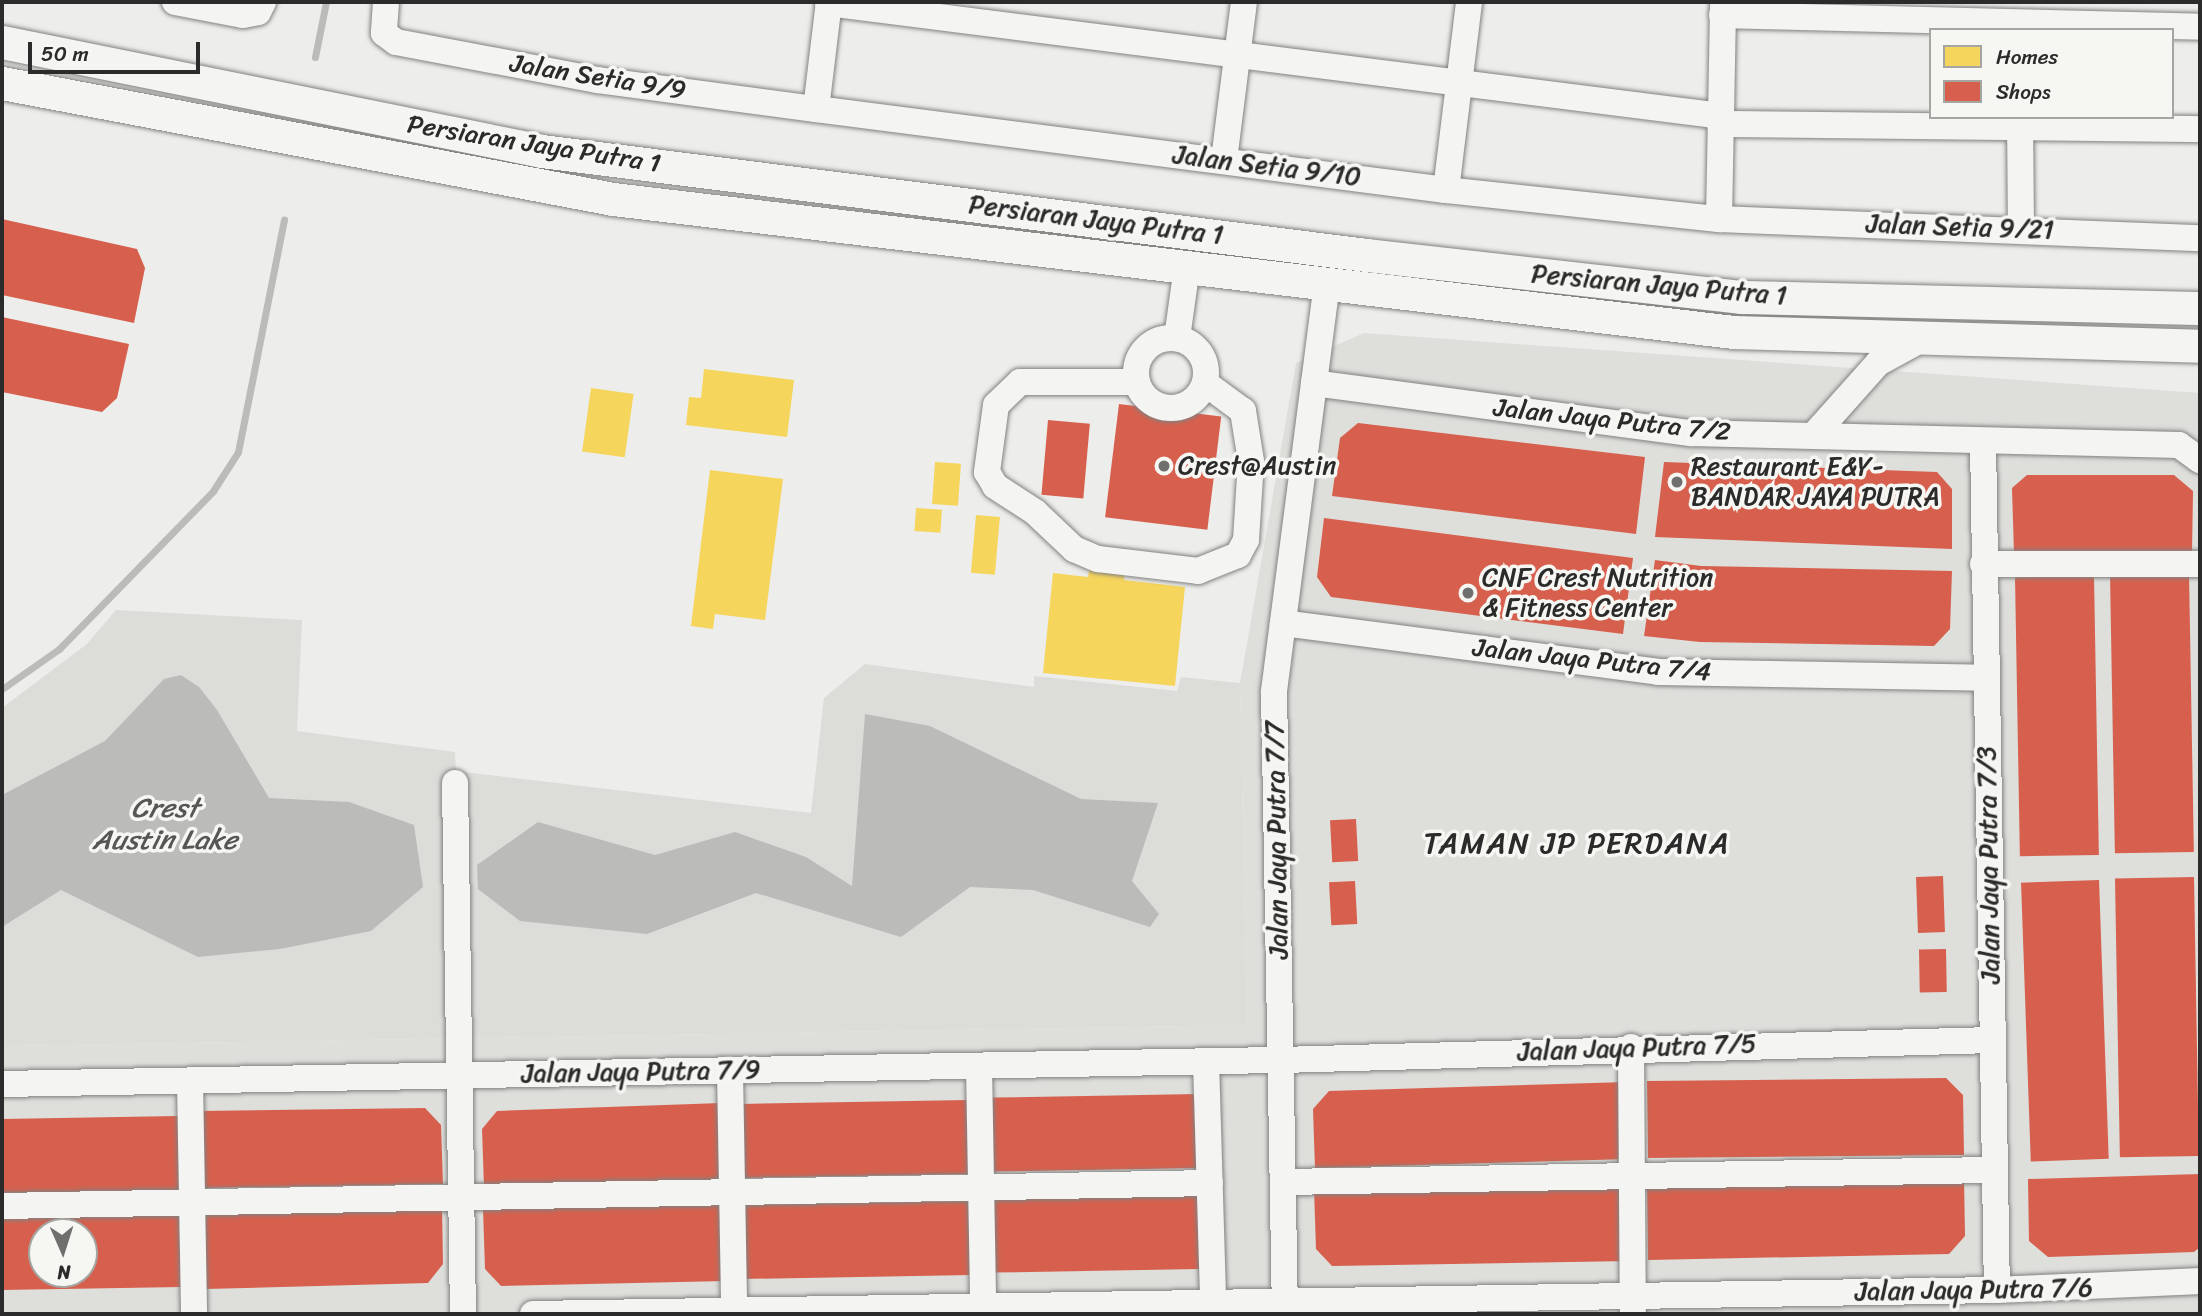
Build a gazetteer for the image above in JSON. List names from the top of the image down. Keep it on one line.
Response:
{"streets":{"main road":["Persiaran Jaya Putra 1"],"street":["Jalan Setia 9/9","Jalan Setia 9/10","Jalan Setia 9/21","Jalan Jaya Putra 7/2","Jalan Jaya Putra 7/4","Jalan Jaya Putra 7/7","Jalan Jaya Putra 7/3","Jalan Jaya Putra 7/5","Jalan Jaya Putra 7/9","Jalan Jaya Putra 7/6"]},"crossings":[["Jalan Setia 9/9","Jalan Setia 9/10"],["Persiaran Jaya Putra 1","Jalan Jaya Putra 7/7"],["Jalan Setia 9/10","Jalan Setia 9/21"],["Jalan Jaya Putra 7/2","Jalan Jaya Putra 7/7"],["Jalan Jaya Putra 7/2","Jalan Jaya Putra 7/3"],["Jalan Jaya Putra 7/4","Jalan Jaya Putra 7/7"],["Jalan Jaya Putra 7/4","Jalan Jaya Putra 7/3"],["Jalan Jaya Putra 7/7","Jalan Jaya Putra 7/5"],["Jalan Jaya Putra 7/7","Jalan Jaya Putra 7/9"],["Jalan Jaya Putra 7/7","Jalan Jaya Putra 7/6"],["Jalan Jaya Putra 7/3","Jalan Jaya Putra 7/5"],["Jalan Jaya Putra 7/3","Jalan Jaya Putra 7/6"],["Jalan Jaya Putra 7/5","Jalan Jaya Putra 7/9"]],"districts":["TAMAN JP PERDANA"],"water":["Crest Austin Lake"],"places":["Crest@Austin","Restaurant E&Y- BANDAR JAYA PUTRA","CNF Crest Nutrition & Fitness Center"],"legend":["Homes","Shops"],"scale_bar":"50 m","north":"bottom"}
